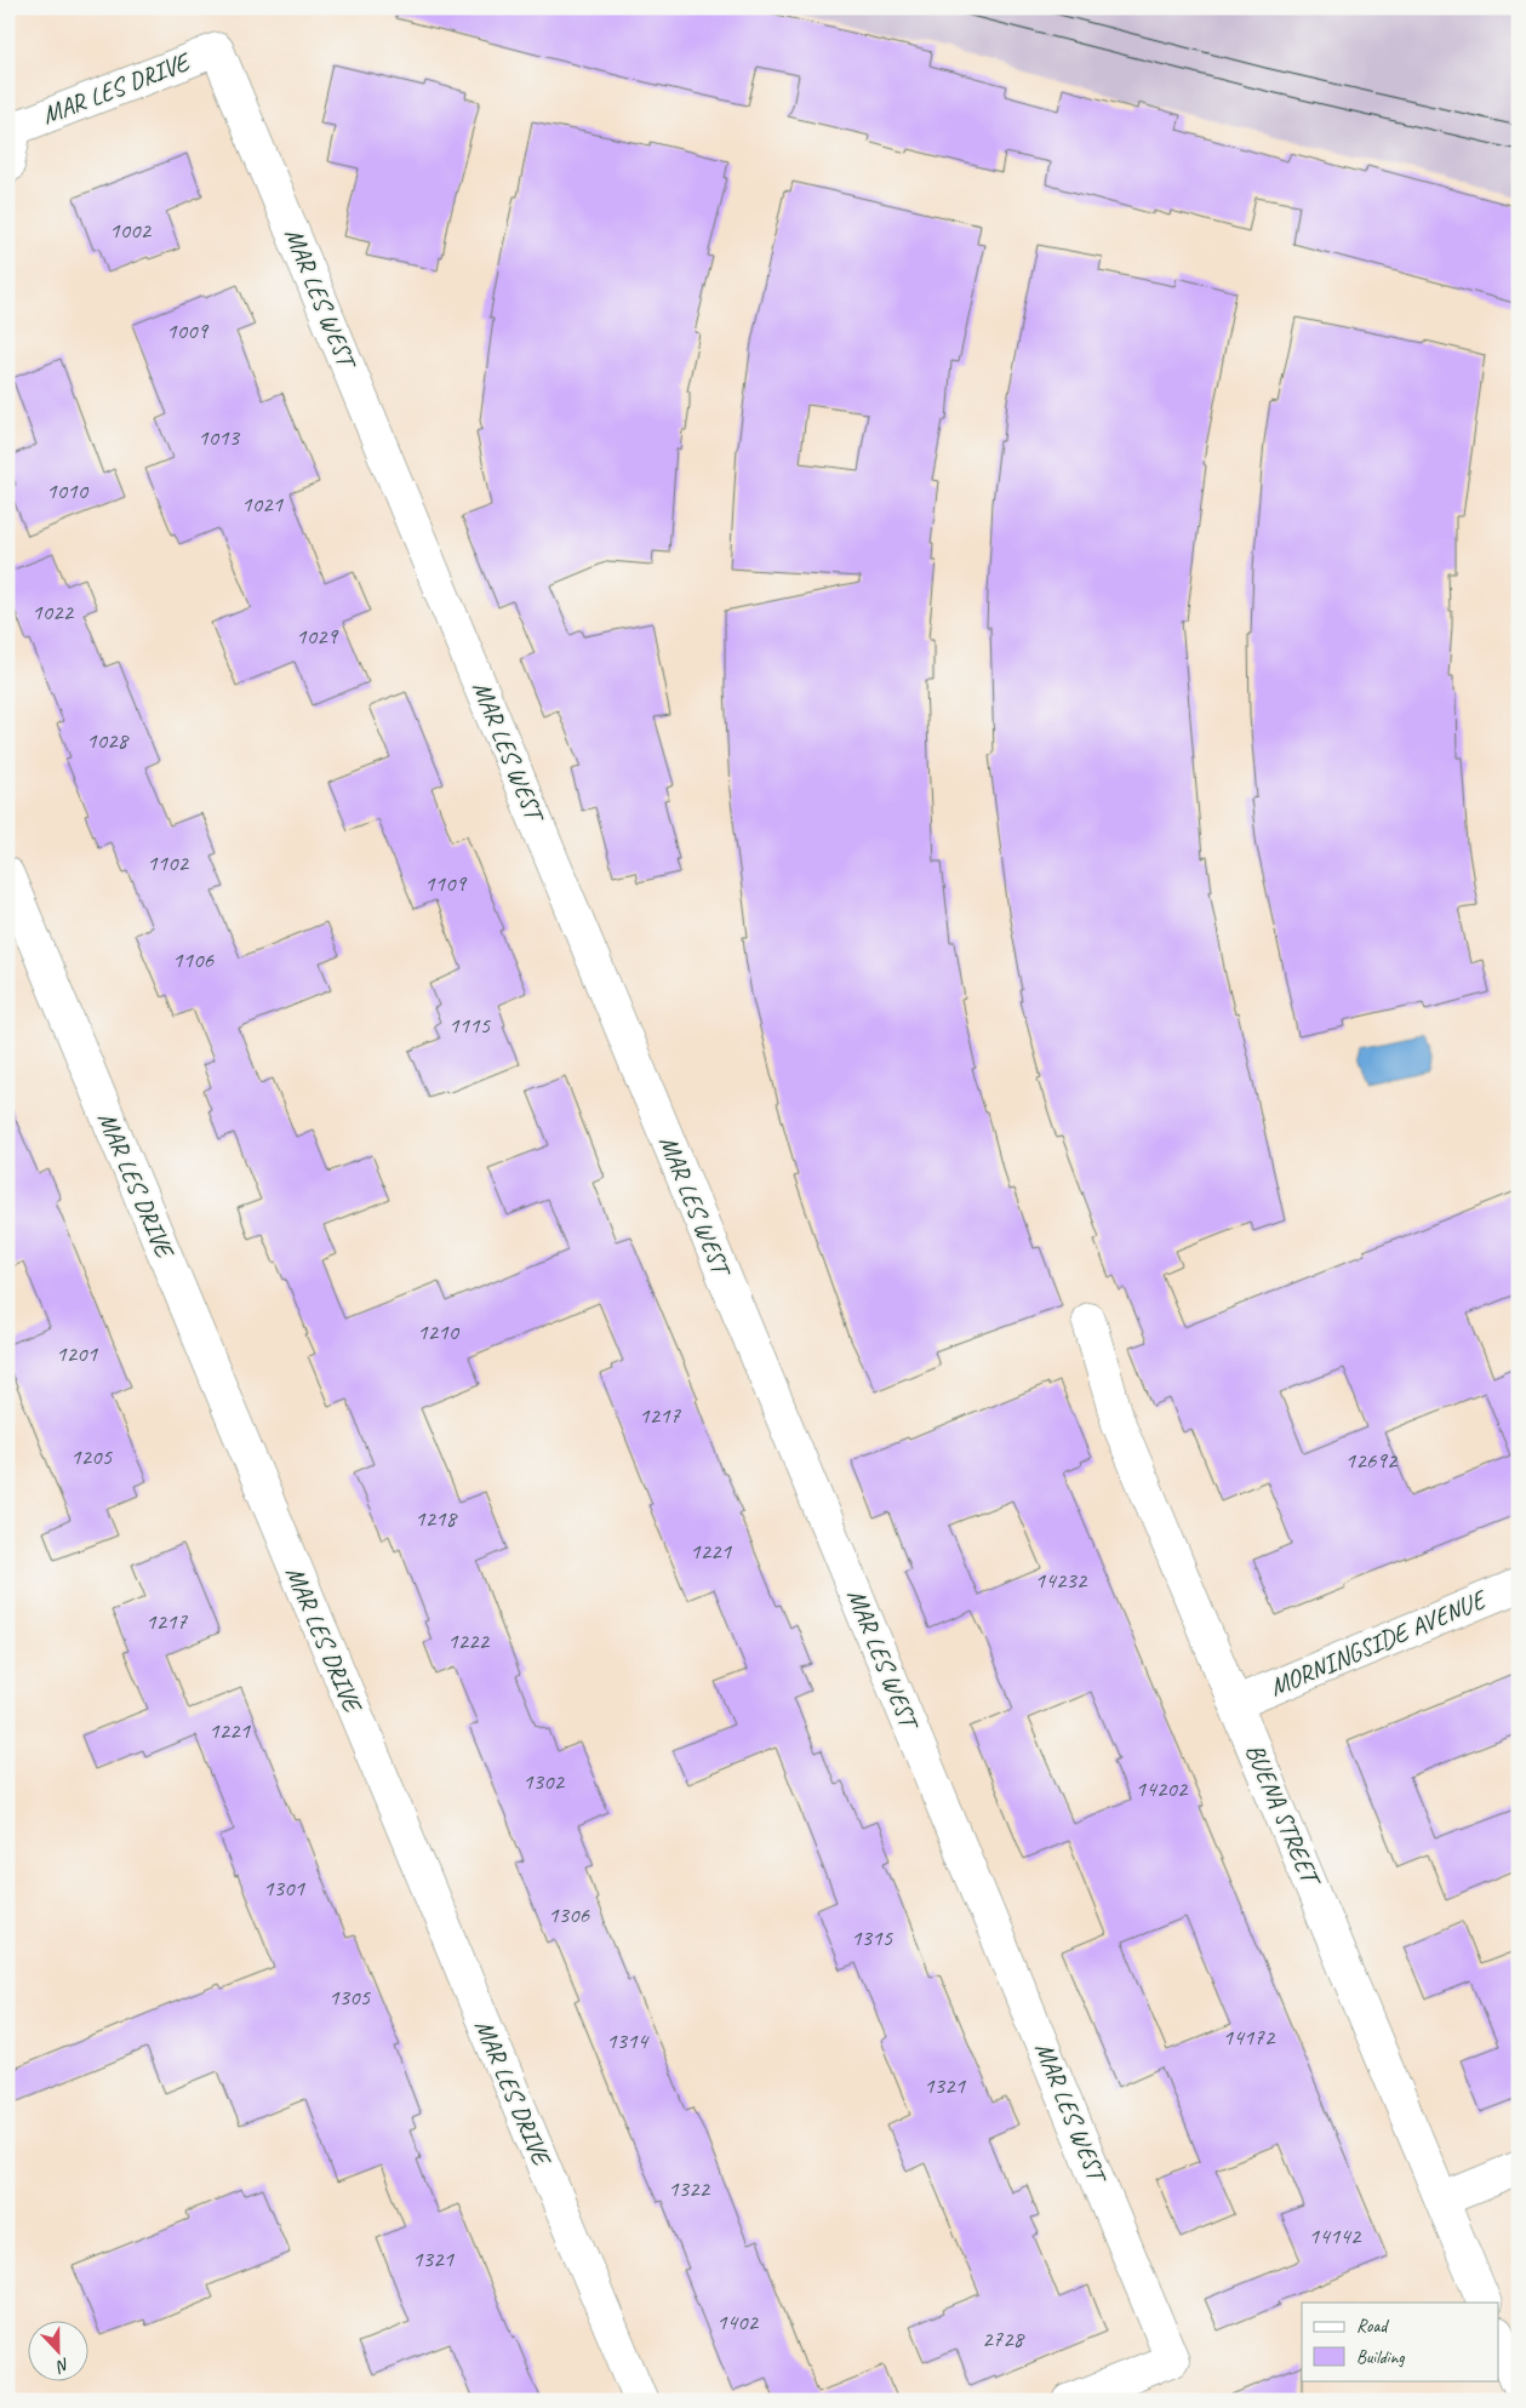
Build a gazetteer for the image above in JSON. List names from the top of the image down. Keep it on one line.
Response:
{"streets":{"street":["MAR LES DRIVE","MAR LES WEST","MORNINGSIDE AVENUE","BUENA STREET"]},"crossings":[["MAR LES DRIVE","MAR LES WEST"],["MORNINGSIDE AVENUE","BUENA STREET"]],"house_numbers":["1002","1009","1013","1010","1021","1022","1029","1028","1102","1109","1106","1115","1210","1201","1217","1205","12692","1218","1221","14232","1217","1222","1221","1302","14202","1301","1306","1315","1305","14172","1314","1321","1322","14142","1321","1402","2728"],"legend":["Road","Building"],"north":"bottom"}
